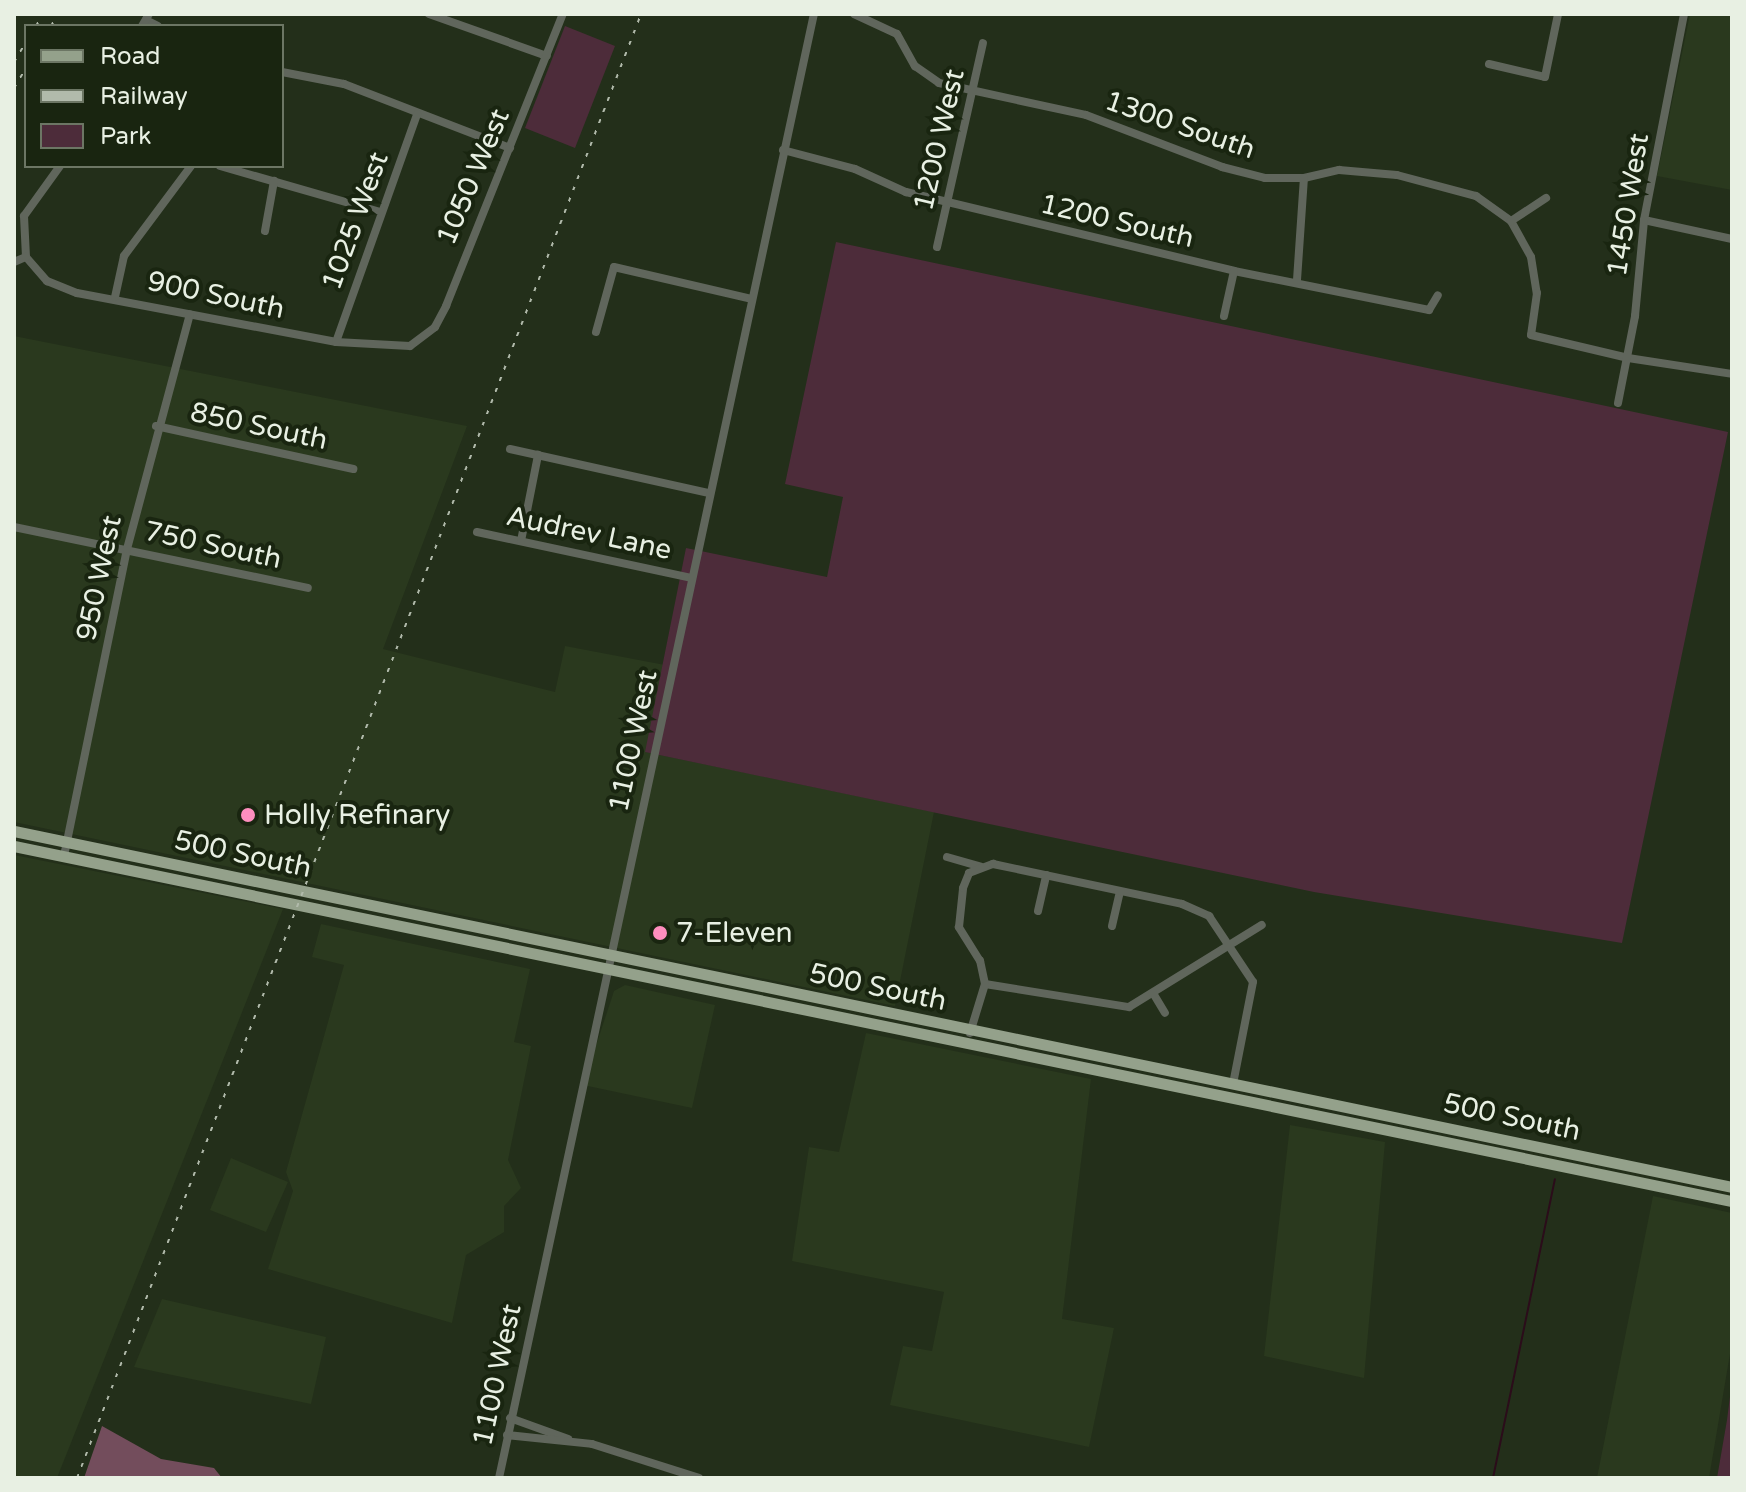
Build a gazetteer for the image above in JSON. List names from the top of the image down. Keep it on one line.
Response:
{"streets":{"main road":["500 South"],"street":["1300 South","1200 West","1050 West","1450 West","1025 West","1200 South","900 South","850 South","Audrev Lane","750 South","950 West","1100 West"]},"crossings":[["1300 South","1200 West"],["1200 West","1200 South"],["1050 West","900 South"],["1025 West","900 South"],["1200 South","1100 West"],["900 South","950 West"],["850 South","950 West"],["Audrev Lane","1100 West"],["750 South","950 West"],["950 West","500 South"],["1100 West","500 South"]],"places":["Holly Refinary","7-Eleven"],"legend":["Road","Railway","Park"]}
